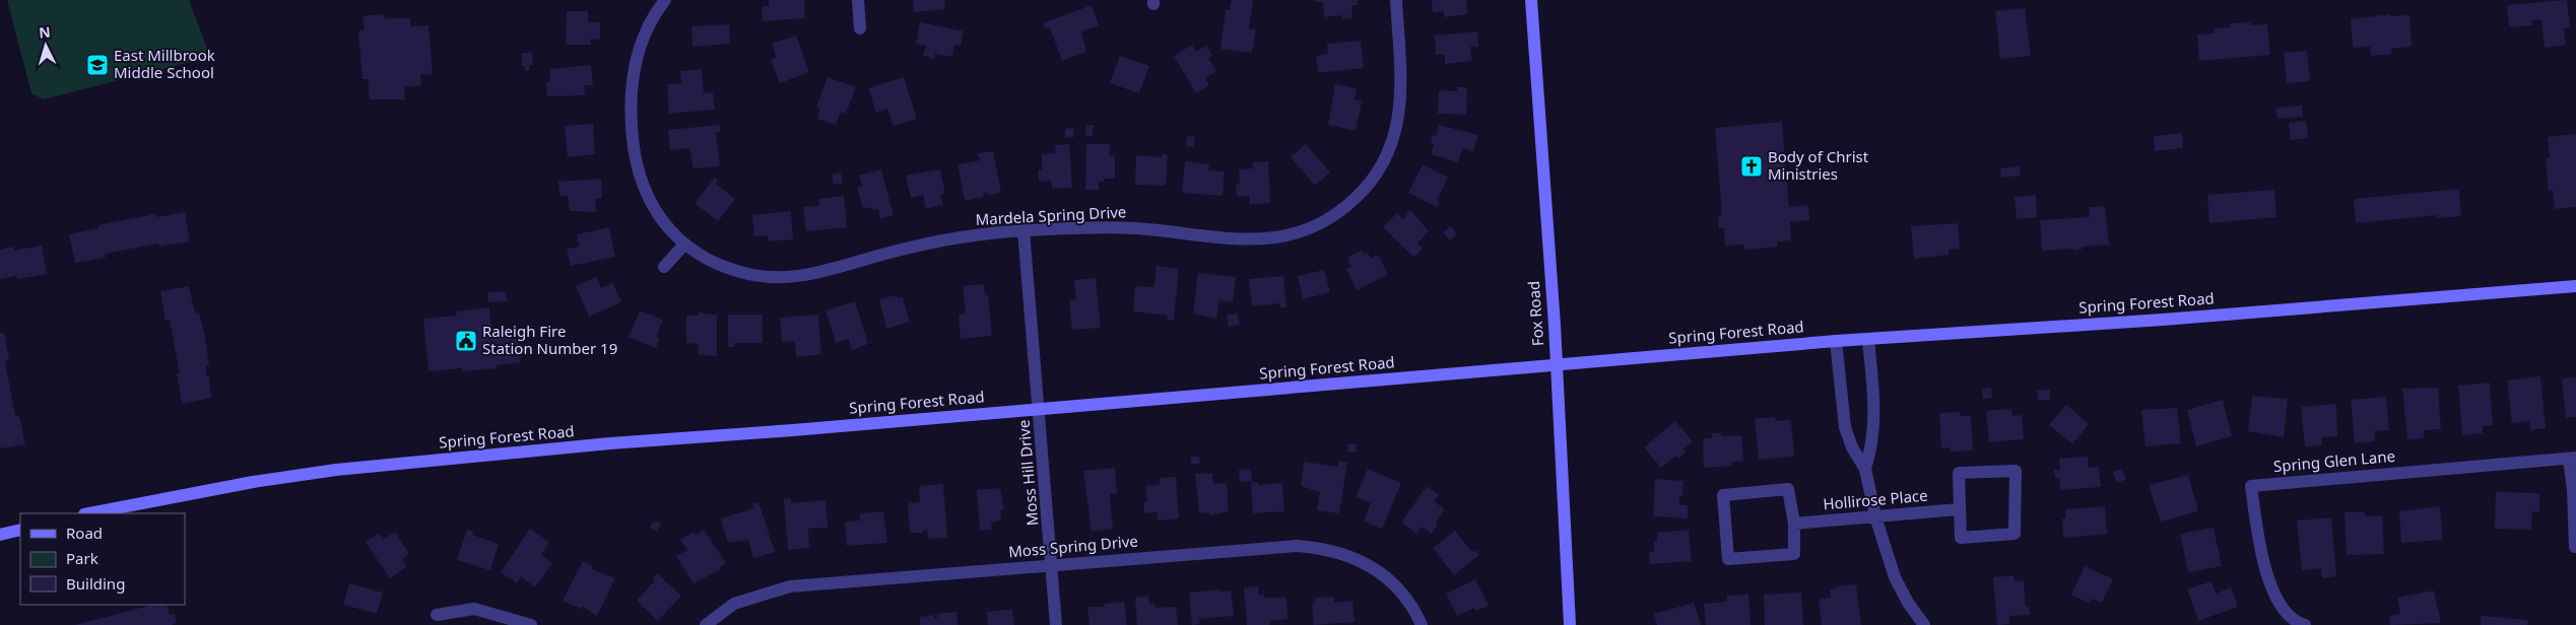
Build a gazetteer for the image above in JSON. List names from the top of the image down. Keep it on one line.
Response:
{"streets":{"main road":["Spring Forest Road","Fox Road"],"street":["Mardela Spring Drive","Spring Glen Lane","Moss Hill Drive","Hollirose Place","Moss Spring Drive"]},"crossings":[["Mardela Spring Drive","Moss Hill Drive"],["Spring Forest Road","Fox Road"],["Spring Forest Road","Moss Hill Drive"],["Moss Hill Drive","Moss Spring Drive"]],"places":{"school or university":["East Millbrook Middle School"],"church":["Body of Christ Ministries"],"public building":["Raleigh Fire Station Number 19"]},"legend":["Road","Park","Building"],"north":"top"}
